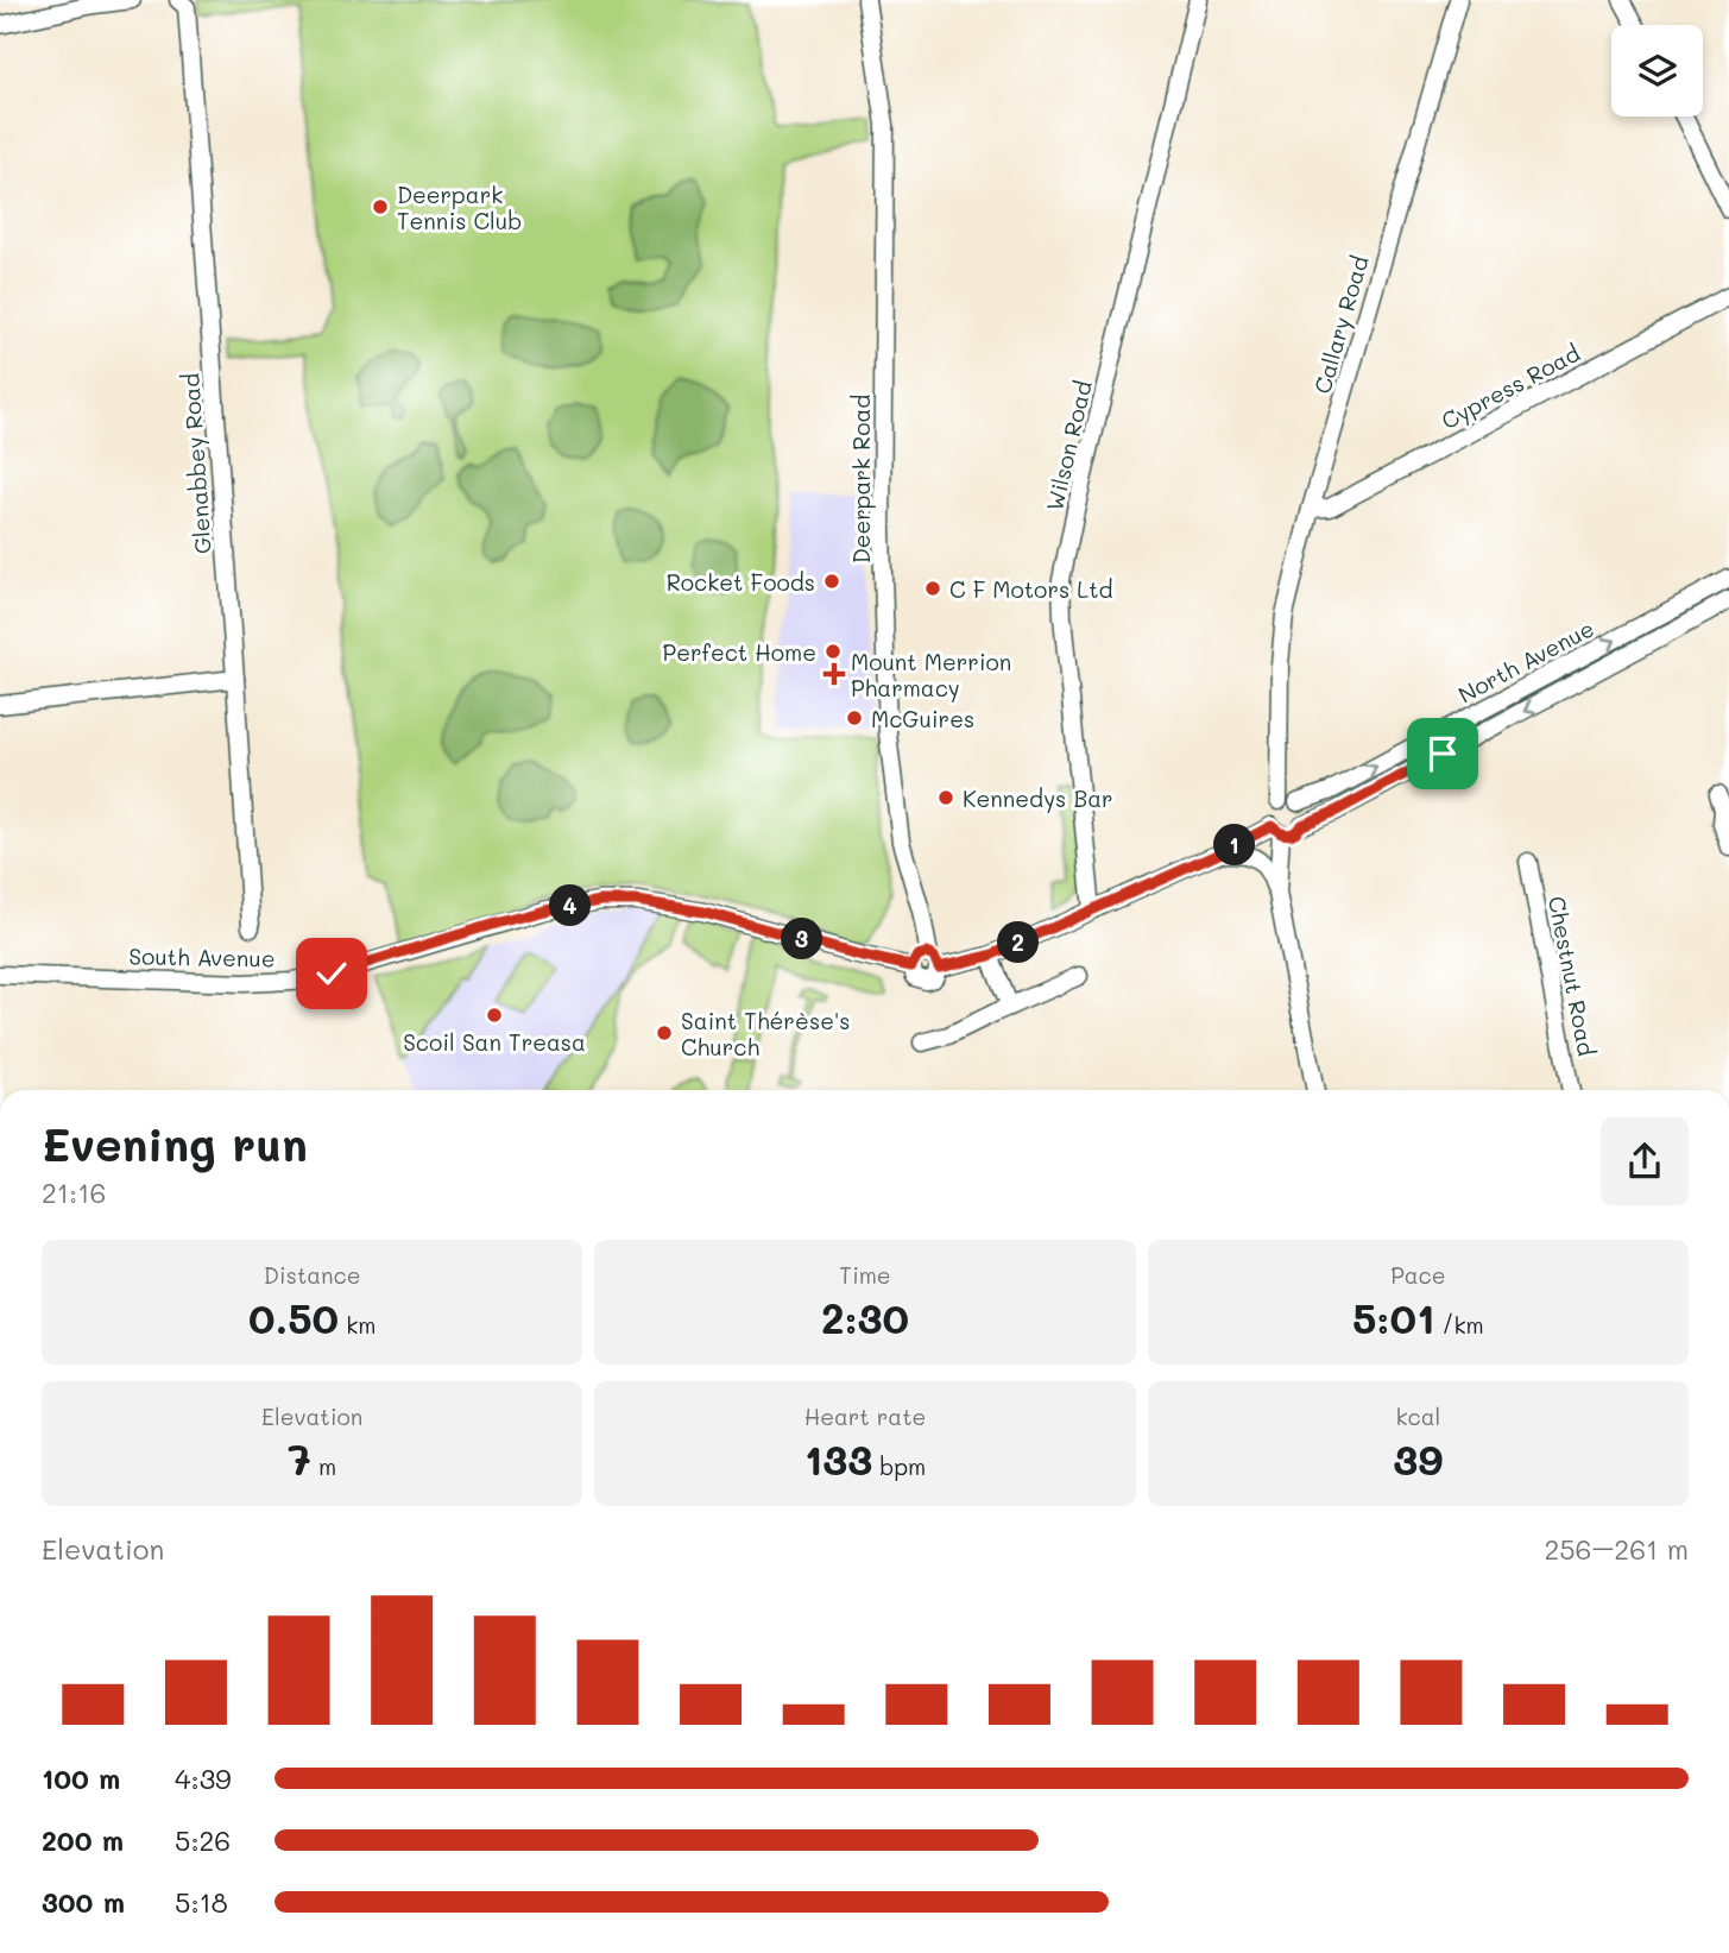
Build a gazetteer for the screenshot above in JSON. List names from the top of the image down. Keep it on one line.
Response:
{"streets":{"street":["Callary Road","Cypress Road","Wilson Road","Glenabbey Road","Deerpark Road","North Avenue","South Avenue","Chestnut Road"]},"crossings":[["Callary Road","Cypress Road"],["Callary Road","North Avenue"],["Deerpark Road","South Avenue"]],"places":{"other":["Deerpark Tennis Club","Rocket Foods","C F Motors Ltd","Perfect Home","McGuires","Kennedys Bar","Scoil San Treasa","Saint Thérèse's Church"],"health":["Mount Merrion Pharmacy"]},"page":{"pins":["1","4","3","2"],"heading":["Evening run","21:16"],"stats":[["Distance","0.50 km"],["Time","2:30"],["Pace","5:01 /km"],["Elevation","7 m"],["Heart rate","133 bpm"],["kcal","39"]],"chart":["Elevation","256–261 m"],"list":[{"name":"100 m","note":"4:39"},{"name":"200 m","note":"5:26"},{"name":"300 m","note":"5:18"}]}}
